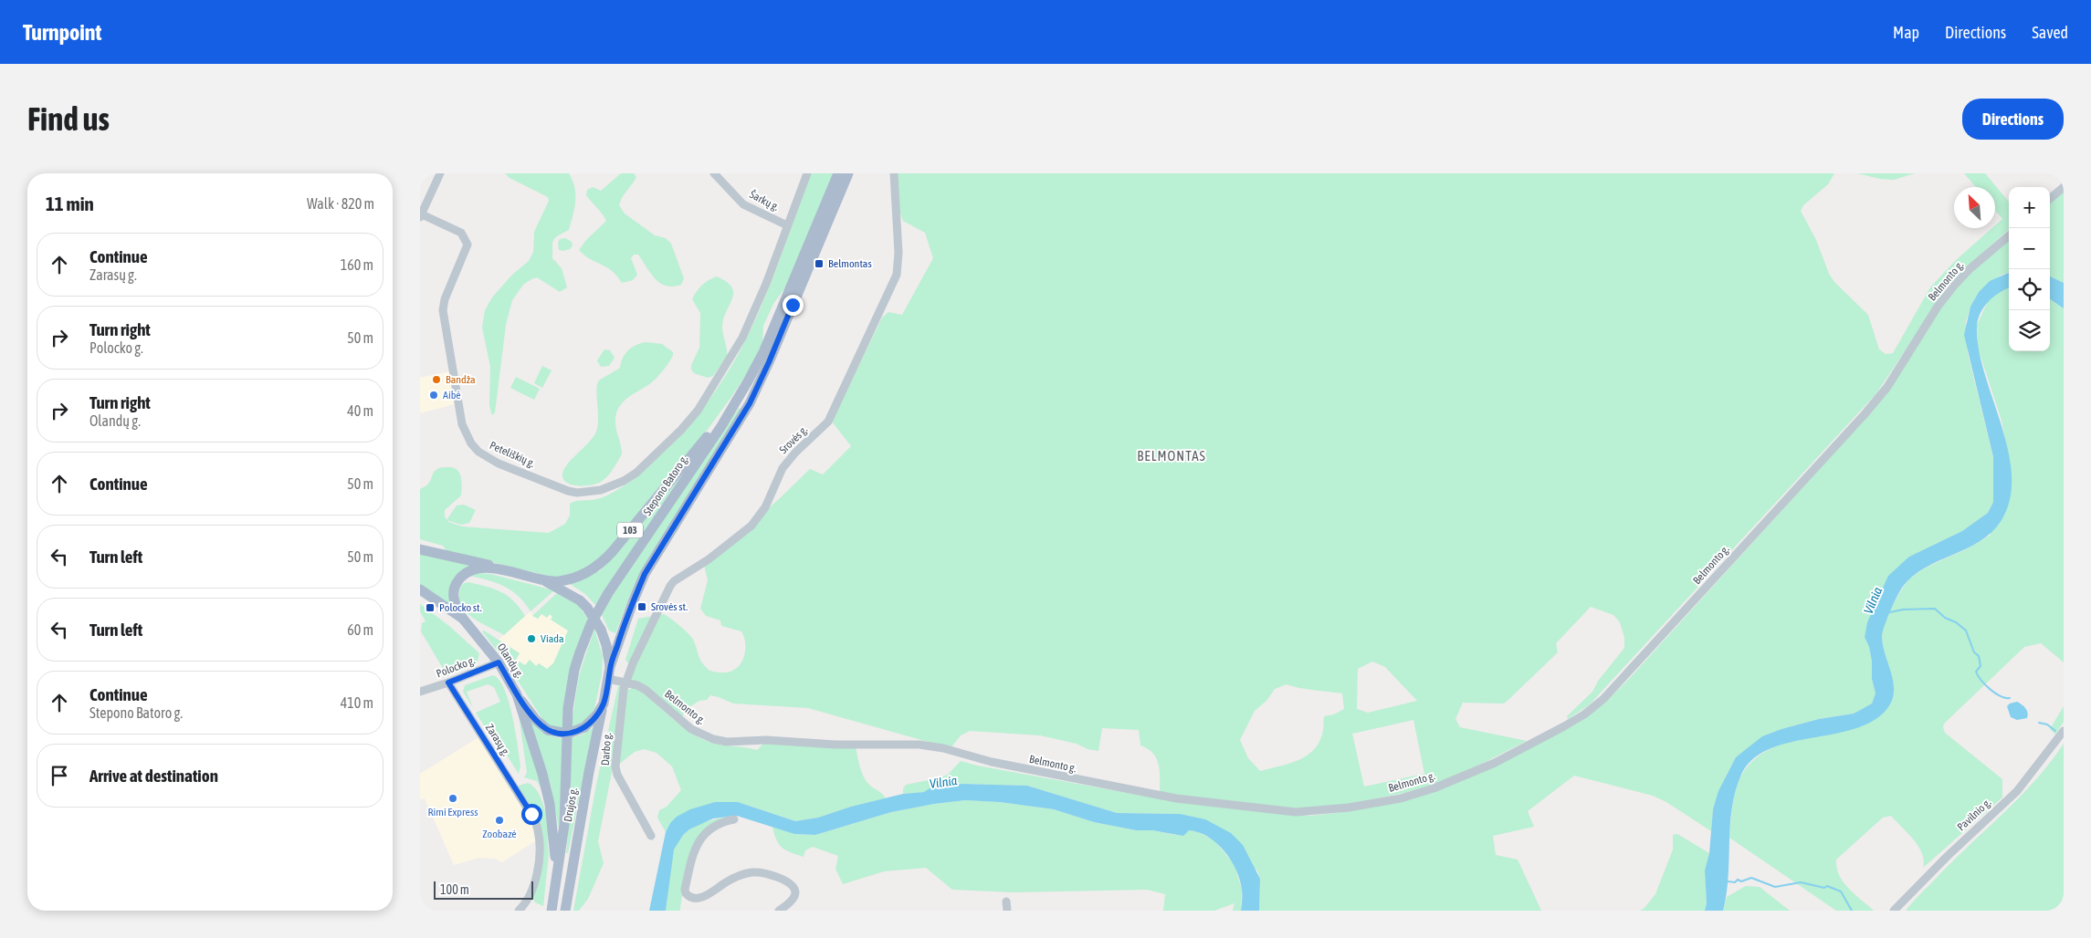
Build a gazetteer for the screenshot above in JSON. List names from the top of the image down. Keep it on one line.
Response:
{"streets":{"main road":["Stepono Batoro g.","103","Olandų g.","Drujos g."],"street":["Šarkų g.","Belmonto g.","Srovės g.","Peteliškių g.","Polocko g.","Zarasų g.","Darbo g.","Pavilnio g."]},"crossings":[["Šarkų g.","Peteliškių g."],["Belmonto g.","Srovės g."],["Belmonto g.","103"],["Belmonto g.","Darbo g."],["Srovės g.","Darbo g."],["Stepono Batoro g.","103"],["103","Olandų g."],["103","Drujos g."],["Olandų g.","Polocko g."],["Polocko g.","Zarasų g."]],"districts":["BELMONTAS"],"water":["Vilnia"],"places":{"transit":["Belmontas","Srovės st.","Polocko st."],"other":["Bandža","Aibė","Viada","Rimi Express","Zoobazė"]},"scale_bar":"100 m","north":"top left","page":{"header":"Turnpoint","nav":["Map","Directions","Saved"],"buttons":"Directions","title":"Find us","heading":["11 min","Walk · 820 m"],"map_buttons":["+","−"],"list":[["Continue","Zarasų g.","160 m"],["Turn right","Polocko g.","50 m"],["Turn right","Olandų g.","40 m"],["Continue","50 m"],["Turn left","50 m"],["Turn left","60 m"],["Continue","Stepono Batoro g.","410 m"],"Arrive at destination"],"scale":"100 m"}}
